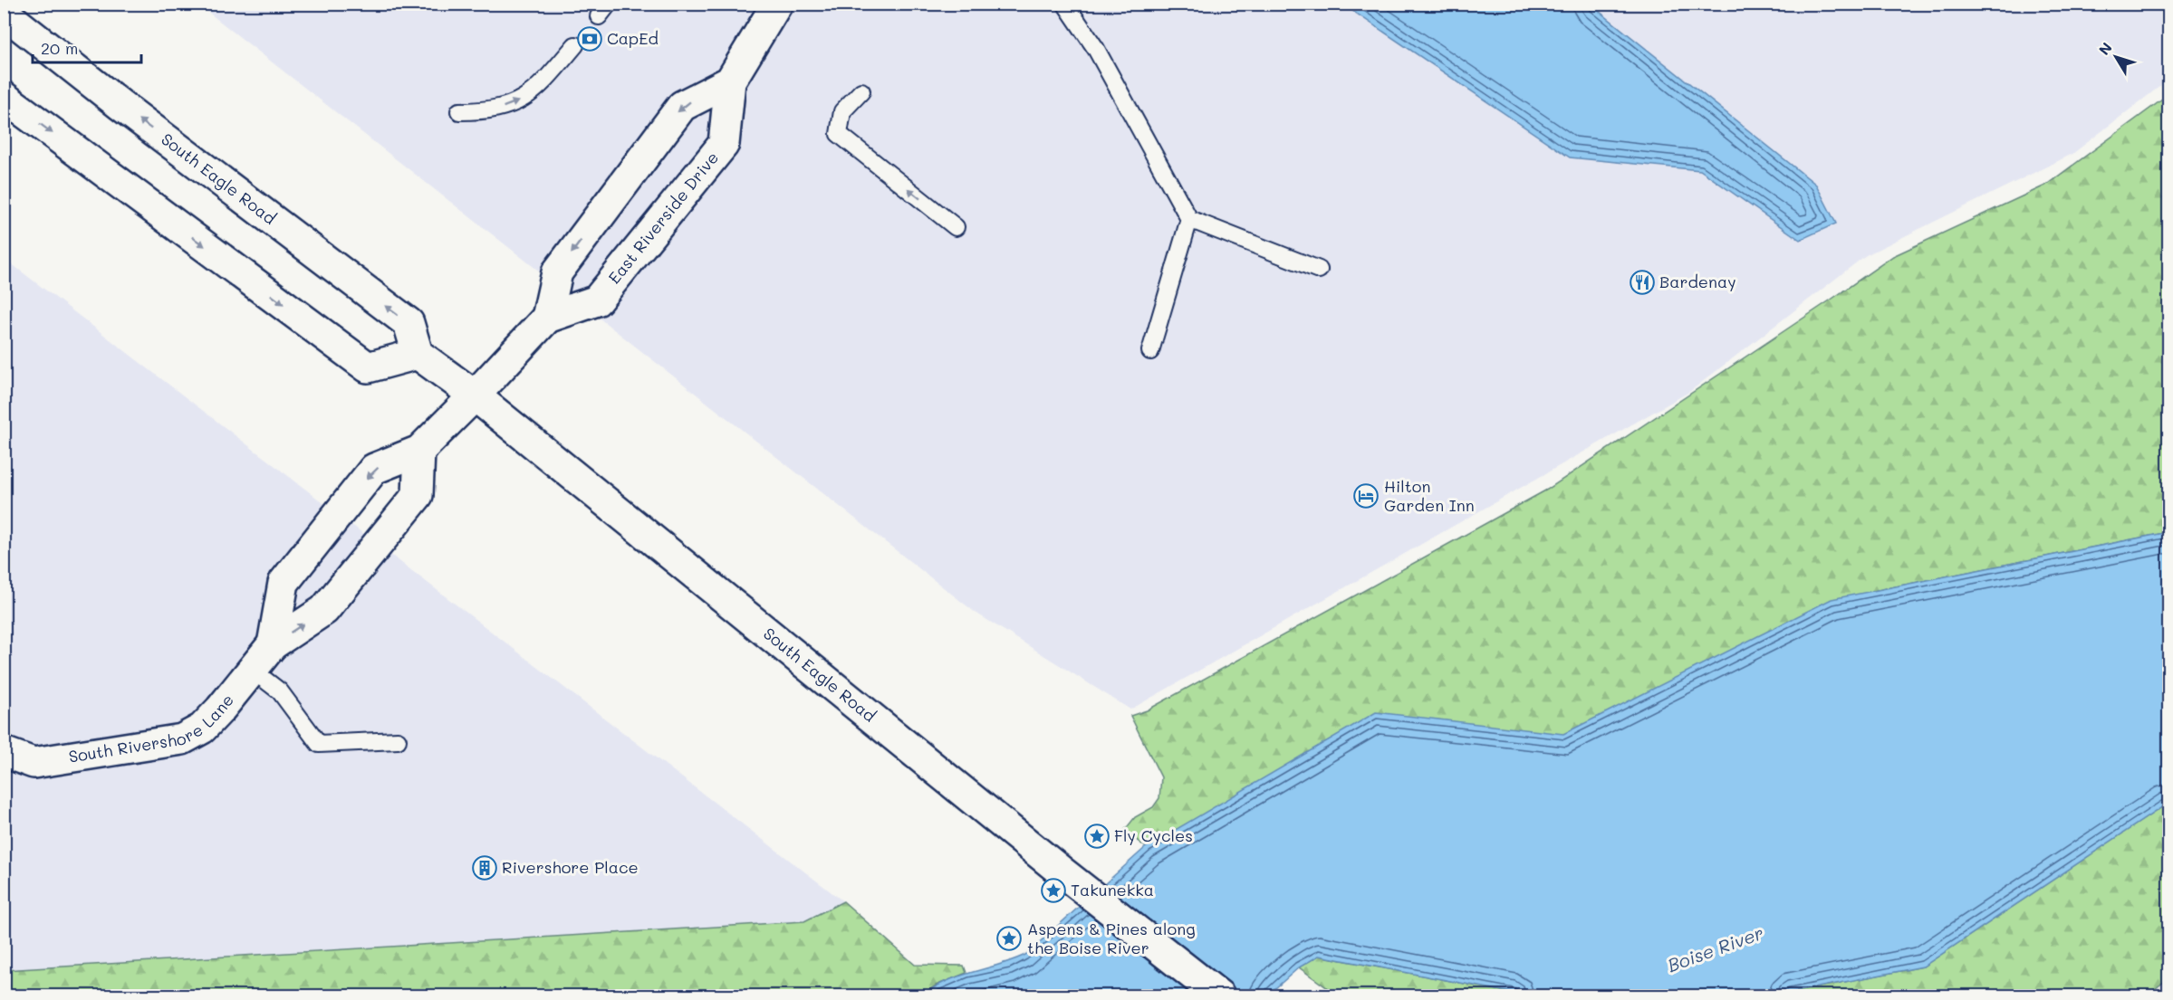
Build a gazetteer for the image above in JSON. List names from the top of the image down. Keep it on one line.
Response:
{"streets":{"main road":["South Eagle Road","East Riverside Drive","South Rivershore Lane"]},"crossings":[["South Eagle Road","East Riverside Drive"],["South Eagle Road","South Rivershore Lane"],["East Riverside Drive","South Rivershore Lane"]],"water":["Boise River"],"places":{"bank":["CapEd"],"restaurant":["Bardenay"],"hotel":["Hilton Garden Inn"],"place":["Fly Cycles","Takunekka","Aspens & Pines along the Boise River"],"building":["Rivershore Place"]},"scale_bar":"20 m","north":"top left"}
